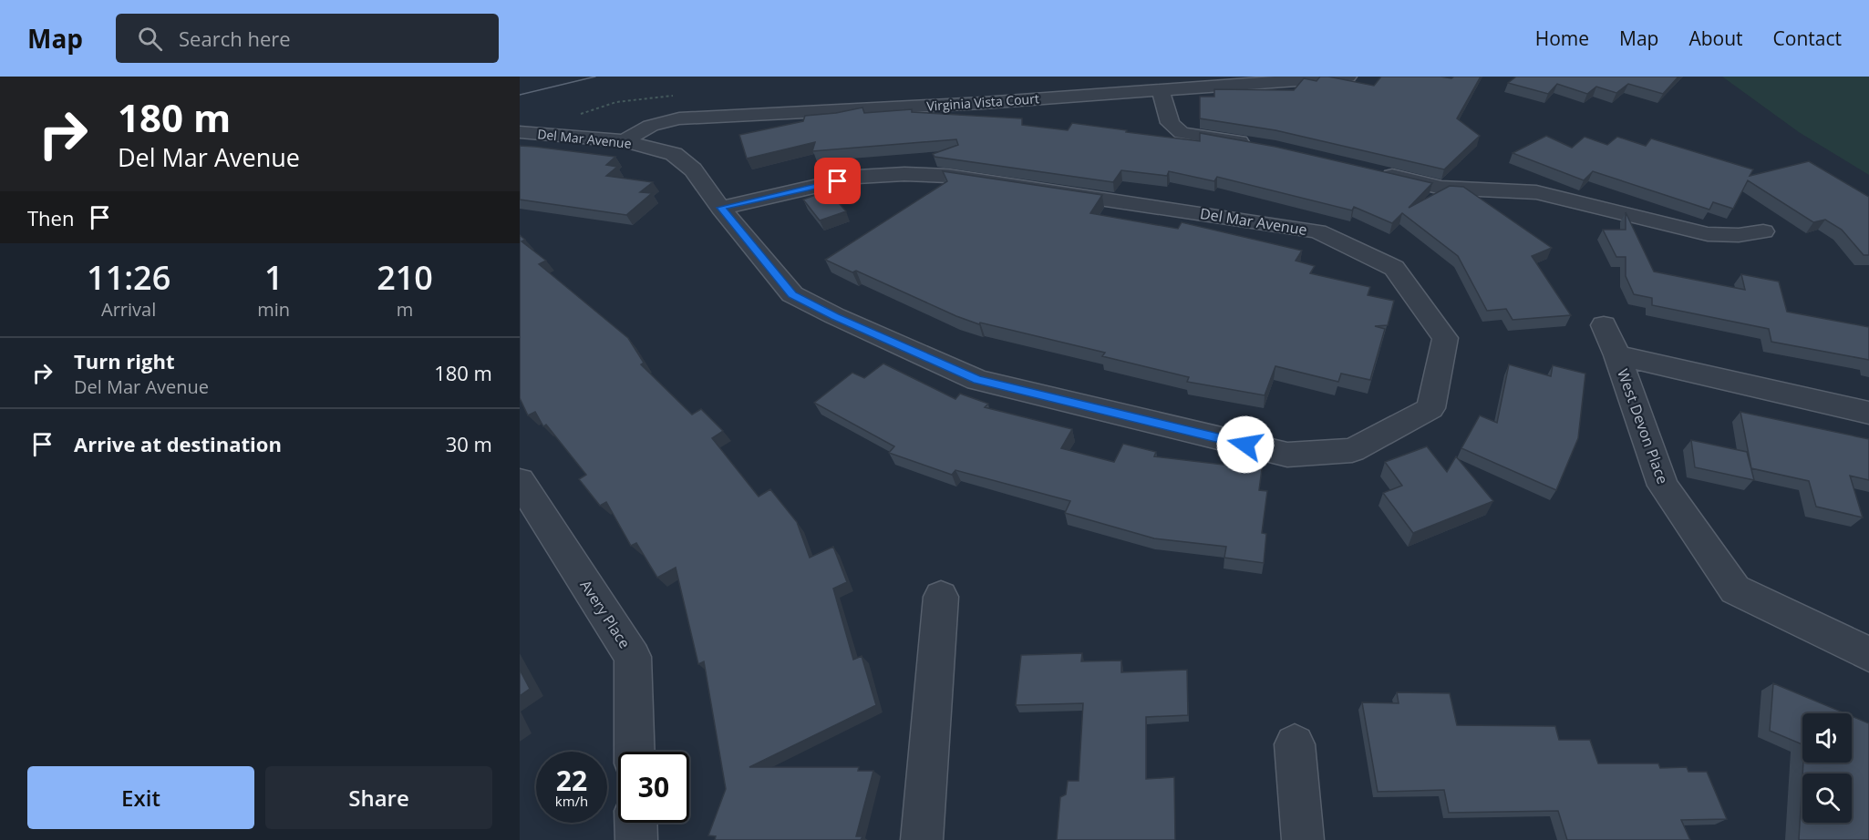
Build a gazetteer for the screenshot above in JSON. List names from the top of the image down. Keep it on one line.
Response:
{"streets":{"street":["Virginia Vista Court","Del Mar Avenue","West Devon Place","Avery Place"]},"crossings":[["Virginia Vista Court","Del Mar Avenue"]],"page":{"header":"Map","search":"Search here","nav":["Home","Map","About","Contact"],"turn":["180 m","Del Mar Avenue"],"then":"Then","eta":["11:26","Arrival","1","min","210","m"],"list":[{"name":"Turn right","note":"Del Mar Avenue","value":"180 m"},{"name":"Arrive at destination","value":"30 m"}],"speed":"22 km/h","limit":"30","buttons":["Exit","Share"]}}
